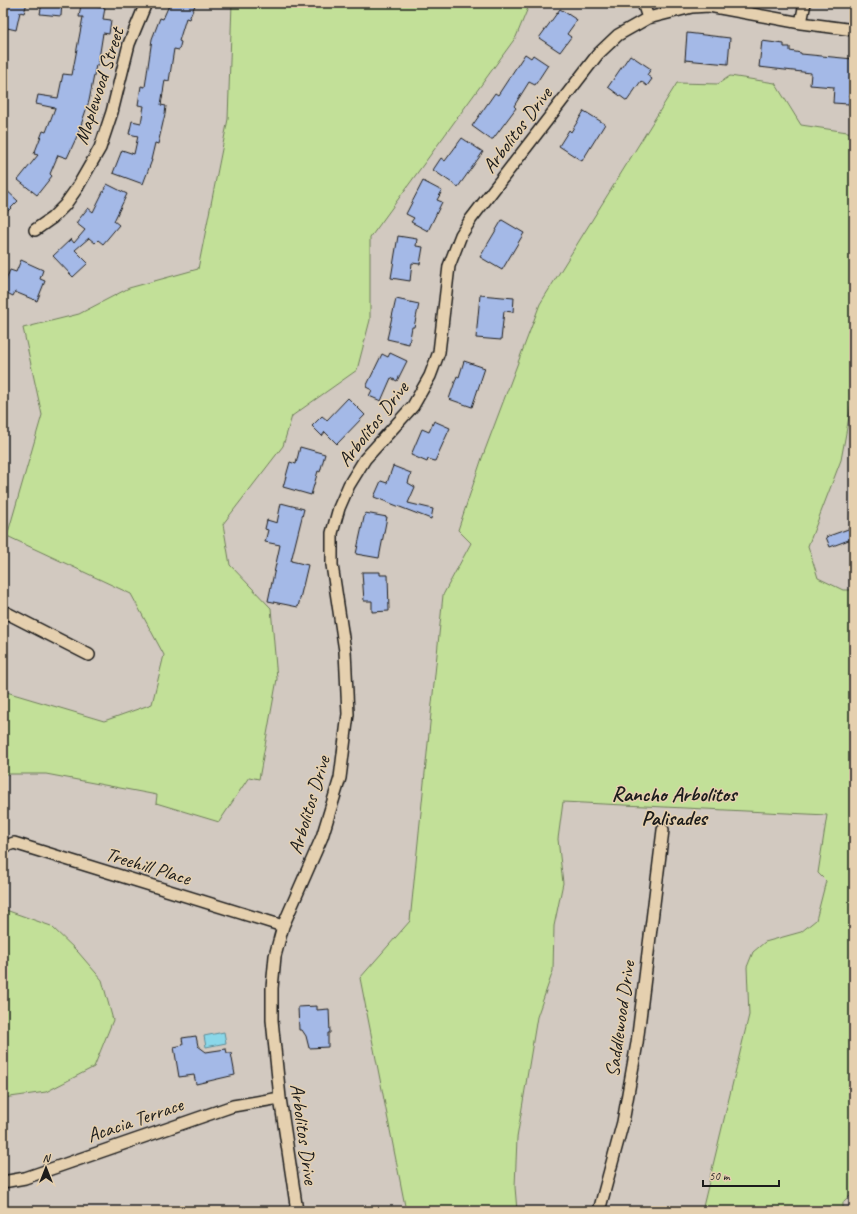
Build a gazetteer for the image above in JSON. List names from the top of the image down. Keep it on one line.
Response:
{"streets":{"street":["Maplewood Street","Arbolitos Drive","Treehill Place","Saddlewood Drive","Acacia Terrace"]},"crossings":[["Arbolitos Drive","Treehill Place"],["Arbolitos Drive","Acacia Terrace"]],"districts":["Rancho Arbolitos Palisades"],"scale_bar":"50 m","north":"top"}
